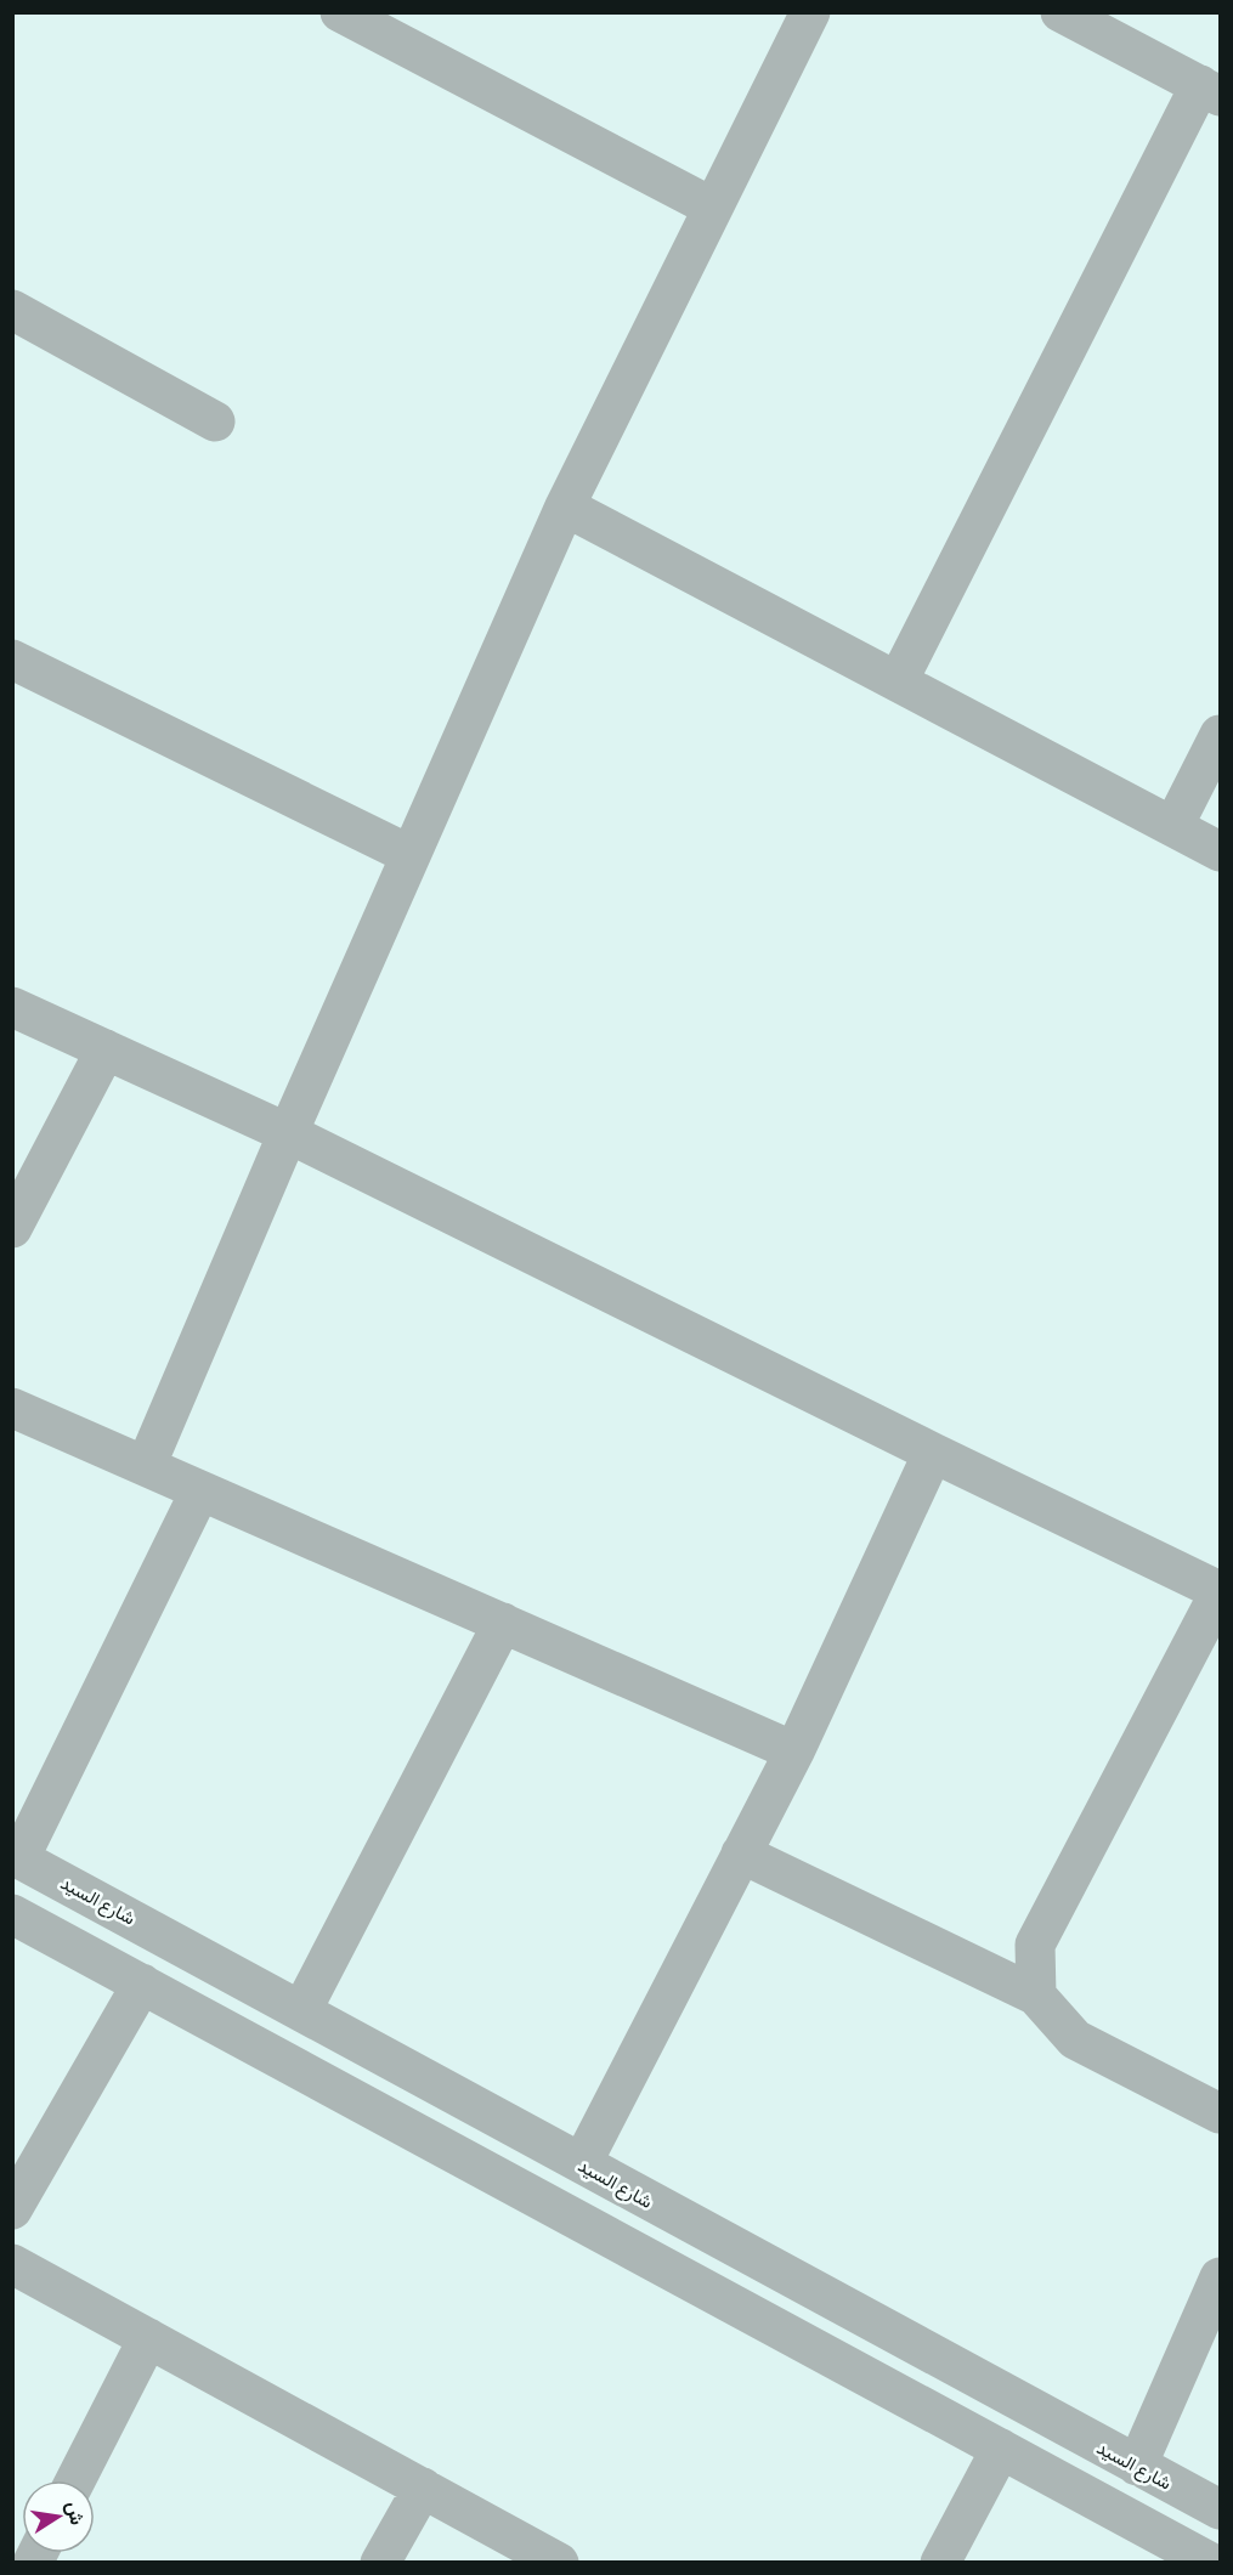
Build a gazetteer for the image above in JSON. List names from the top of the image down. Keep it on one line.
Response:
{"streets":{"street":["شارع السيد"]},"north":"right"}
